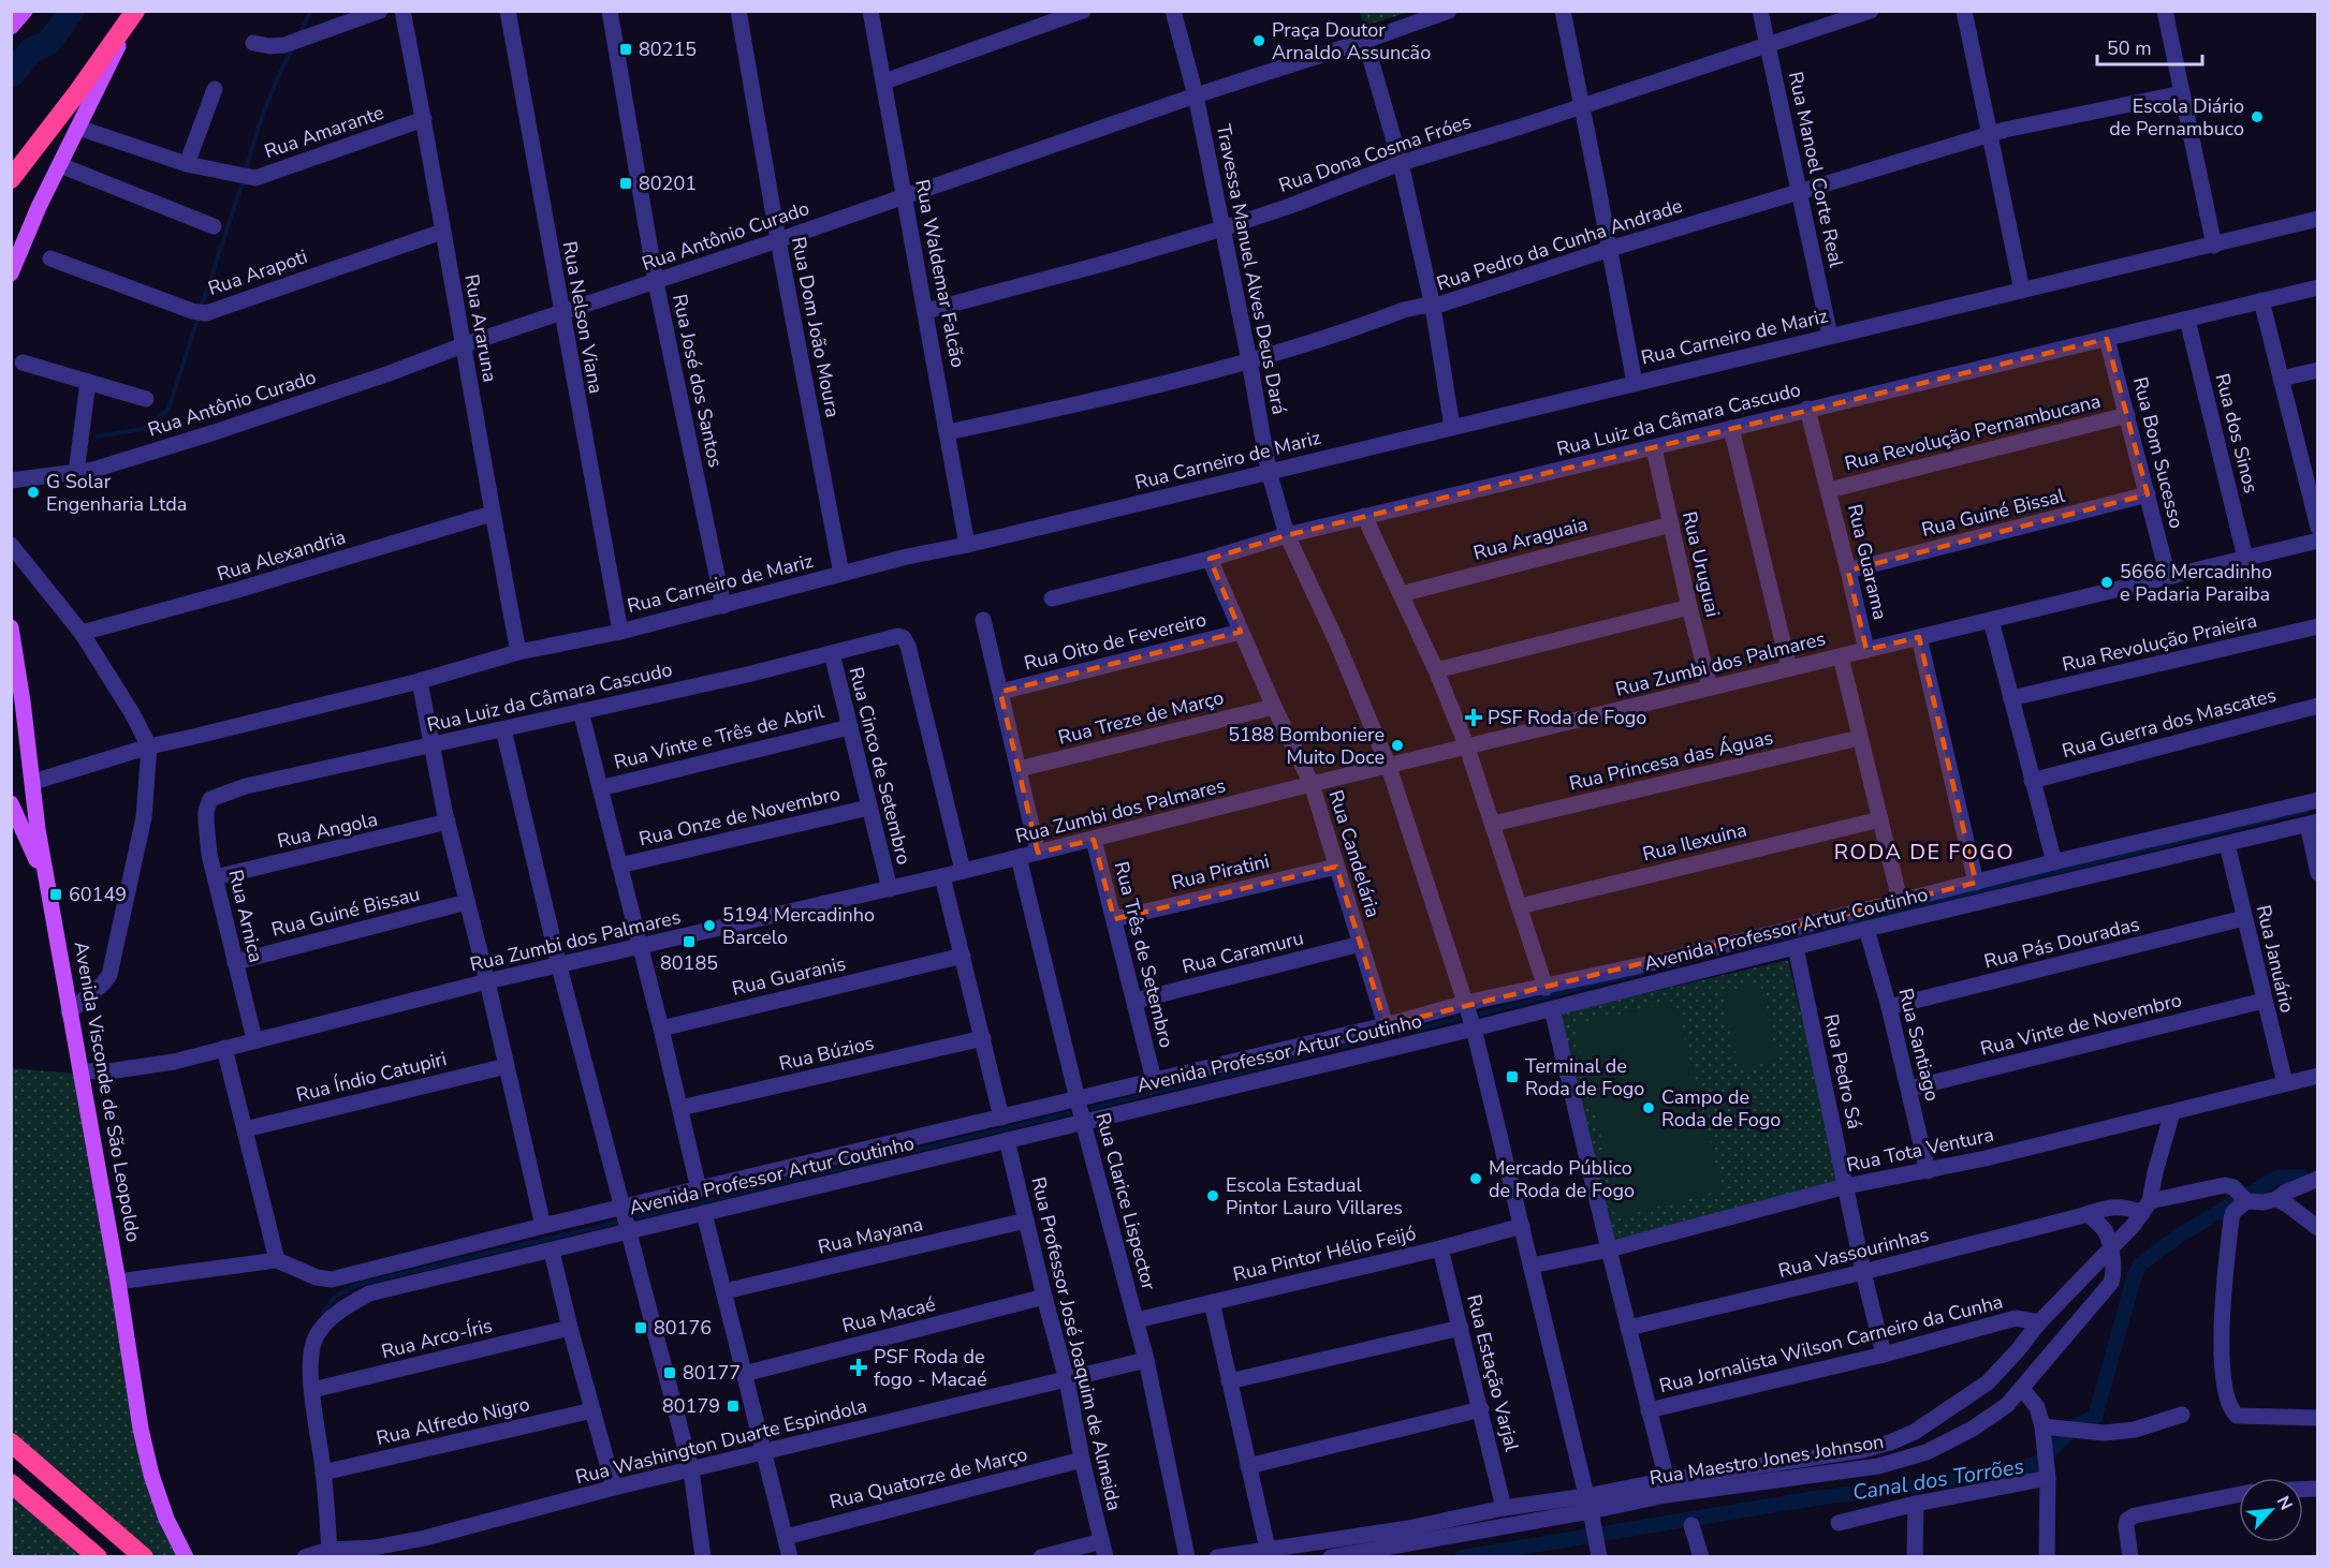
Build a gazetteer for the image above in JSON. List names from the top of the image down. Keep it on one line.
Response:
{"streets":{"main road":["Avenida Visconde de São Leopoldo"],"street":["Rua Amarante","Rua Dona Cosma Fróes","Rua Manoel Corte Real","Rua Antônio Curado","Rua Pedro da Cunha Andrade","Travessa Manuel Alves Deus Dará","Rua Arapoti","Rua Waldemar Falcão","Rua Nelson Viana","Rua Dom João Moura","Rua Araruna","Rua Carneiro de Mariz","Rua José dos Santos","Rua Luiz da Câmara Cascudo","Rua Revolução Pernambucana","Rua dos Sinos","Rua Bom Sucesso","Rua Guiné Bissal","Rua Araguaia","Rua Alexandria","Rua Guarama","Rua Uruguai","Rua Oito de Fevereiro","Rua Revolução Praieira","Rua Zumbi dos Palmares","Rua Treze de Março","Rua Guerra dos Mascates","Rua Vinte e Três de Abril","Rua Princesa das Águas","Rua Cinco de Setembro","Rua Onze de Novembro","Rua Angola","Rua Ilexuina","Rua Candelária","Rua Piratini","Rua Guiné Bissau","Rua Arnica","Avenida Professor Artur Coutinho","Rua Pás Douradas","Rua Caramuru","Rua Três de Setembro","Rua Januário","Rua Guaranis","Rua Vinte de Novembro","Rua Santiago","Rua Búzios","Rua Pedro Sá","Rua Índio Catupiri","Rua Tota Ventura","Rua Clarice Lispector","Rua Mayana","Rua Vassourinhas","Rua Pintor Hélio Feijó","Rua Macaé","Rua Arco-Íris","Rua Professor José Joaquim de Almeida","Rua Jornalista Wilson Carneiro da Cunha","Rua Estação Varjal","Rua Alfredo Nigro","Rua Washington Duarte Espindola","Rua Maestro Jones Johnson","Rua Quatorze de Março"]},"crossings":[["Rua Amarante","Rua Araruna"],["Rua Dona Cosma Fróes","Rua Manoel Corte Real"],["Rua Dona Cosma Fróes","Travessa Manuel Alves Deus Dará"],["Rua Dona Cosma Fróes","Rua Waldemar Falcão"],["Rua Manoel Corte Real","Rua Pedro da Cunha Andrade"],["Rua Manoel Corte Real","Rua Carneiro de Mariz"],["Rua Antônio Curado","Travessa Manuel Alves Deus Dará"],["Rua Antônio Curado","Rua Waldemar Falcão"],["Rua Antônio Curado","Rua Nelson Viana"],["Rua Antônio Curado","Rua Dom João Moura"],["Rua Antônio Curado","Rua Araruna"],["Rua Antônio Curado","Rua José dos Santos"],["Rua Pedro da Cunha Andrade","Travessa Manuel Alves Deus Dará"],["Rua Pedro da Cunha Andrade","Rua Waldemar Falcão"],["Travessa Manuel Alves Deus Dará","Rua Carneiro de Mariz"],["Travessa Manuel Alves Deus Dará","Rua Luiz da Câmara Cascudo"],["Travessa Manuel Alves Deus Dará","Rua Zumbi dos Palmares"],["Travessa Manuel Alves Deus Dará","Avenida Professor Artur Coutinho"],["Travessa Manuel Alves Deus Dará","Rua Tota Ventura"],["Travessa Manuel Alves Deus Dará","Rua Pintor Hélio Feijó"],["Travessa Manuel Alves Deus Dará","Rua Maestro Jones Johnson"],["Rua Arapoti","Rua Araruna"],["Rua Waldemar Falcão","Rua Carneiro de Mariz"],["Rua Nelson Viana","Rua Carneiro de Mariz"],["Rua Dom João Moura","Rua Carneiro de Mariz"],["Rua Araruna","Rua Carneiro de Mariz"],["Rua Araruna","Rua Alexandria"],["Rua Carneiro de Mariz","Rua José dos Santos"],["Rua Carneiro de Mariz","Avenida Visconde de São Leopoldo"],["Rua Luiz da Câmara Cascudo","Rua dos Sinos"],["Rua Luiz da Câmara Cascudo","Rua Bom Sucesso"],["Rua Luiz da Câmara Cascudo","Rua Guarama"],["Rua Luiz da Câmara Cascudo","Rua Uruguai"],["Rua Luiz da Câmara Cascudo","Rua Zumbi dos Palmares"],["Rua Luiz da Câmara Cascudo","Rua Cinco de Setembro"],["Rua Luiz da Câmara Cascudo","Rua Candelária"],["Rua Luiz da Câmara Cascudo","Rua Arnica"],["Rua Revolução Pernambucana","Rua Bom Sucesso"],["Rua Revolução Pernambucana","Rua Guarama"],["Rua dos Sinos","Rua Zumbi dos Palmares"],["Rua Bom Sucesso","Rua Guiné Bissal"],["Rua Bom Sucesso","Rua Zumbi dos Palmares"],["Rua Guiné Bissal","Rua Guarama"],["Rua Araguaia","Rua Uruguai"],["Rua Guarama","Rua Zumbi dos Palmares"],["Rua Uruguai","Rua Zumbi dos Palmares"],["Rua Oito de Fevereiro","Rua Candelária"],["Rua Zumbi dos Palmares","Rua Cinco de Setembro"],["Rua Zumbi dos Palmares","Rua Candelária"],["Rua Zumbi dos Palmares","Rua Arnica"],["Rua Zumbi dos Palmares","Rua Três de Setembro"],["Rua Zumbi dos Palmares","Avenida Visconde de São Leopoldo"],["Rua Zumbi dos Palmares","Rua Clarice Lispector"],["Rua Treze de Março","Rua Candelária"],["Rua Vinte e Três de Abril","Rua Cinco de Setembro"],["Rua Cinco de Setembro","Rua Onze de Novembro"],["Rua Angola","Rua Arnica"],["Rua Candelária","Rua Piratini"],["Rua Candelária","Avenida Professor Artur Coutinho"],["Rua Candelária","Rua Caramuru"],["Rua Piratini","Rua Três de Setembro"],["Rua Guiné Bissau","Rua Arnica"],["Avenida Professor Artur Coutinho","Rua Três de Setembro"],["Avenida Professor Artur Coutinho","Rua Januário"],["Avenida Professor Artur Coutinho","Rua Santiago"],["Avenida Professor Artur Coutinho","Rua Pedro Sá"],["Avenida Professor Artur Coutinho","Rua Clarice Lispector"],["Avenida Professor Artur Coutinho","Rua Arco-Íris"],["Avenida Professor Artur Coutinho","Rua Professor José Joaquim de Almeida"],["Avenida Professor Artur Coutinho","Rua Alfredo Nigro"],["Avenida Professor Artur Coutinho","Rua Washington Duarte Espindola"],["Rua Pás Douradas","Rua Januário"],["Rua Pás Douradas","Rua Santiago"],["Rua Caramuru","Rua Três de Setembro"],["Rua Januário","Rua Vinte de Novembro"],["Rua Januário","Rua Tota Ventura"],["Rua Vinte de Novembro","Rua Santiago"],["Rua Santiago","Rua Tota Ventura"],["Rua Pedro Sá","Rua Tota Ventura"],["Rua Pedro Sá","Rua Vassourinhas"],["Rua Pedro Sá","Rua Jornalista Wilson Carneiro da Cunha"],["Rua Clarice Lispector","Rua Pintor Hélio Feijó"],["Rua Clarice Lispector","Rua Washington Duarte Espindola"],["Rua Mayana","Rua Professor José Joaquim de Almeida"],["Rua Pintor Hélio Feijó","Rua Estação Varjal"],["Rua Macaé","Rua Professor José Joaquim de Almeida"],["Rua Professor José Joaquim de Almeida","Rua Washington Duarte Espindola"],["Rua Professor José Joaquim de Almeida","Rua Quatorze de Março"],["Rua Jornalista Wilson Carneiro da Cunha","Rua Maestro Jones Johnson"],["Rua Estação Varjal","Rua Maestro Jones Johnson"]],"districts":["RODA DE FOGO"],"water":["Canal dos Torrões"],"places":{"other":["Praça Doutor Arnaldo Assuncão","Escola Diário de Pernambuco","G Solar Engenharia Ltda","5666 Mercadinho e Padaria Paraiba","5188 Bomboniere Muito Doce","5194 Mercadinho Barcelo","Campo de Roda de Fogo","Mercado Público de Roda de Fogo","Escola Estadual Pintor Lauro Villares"],"transit":["80215","80201","60149","80185","Terminal de Roda de Fogo","80176","80177","80179"],"health":["PSF Roda de Fogo","PSF Roda de fogo - Macaé"]},"scale_bar":"50 m","north":"top right"}
